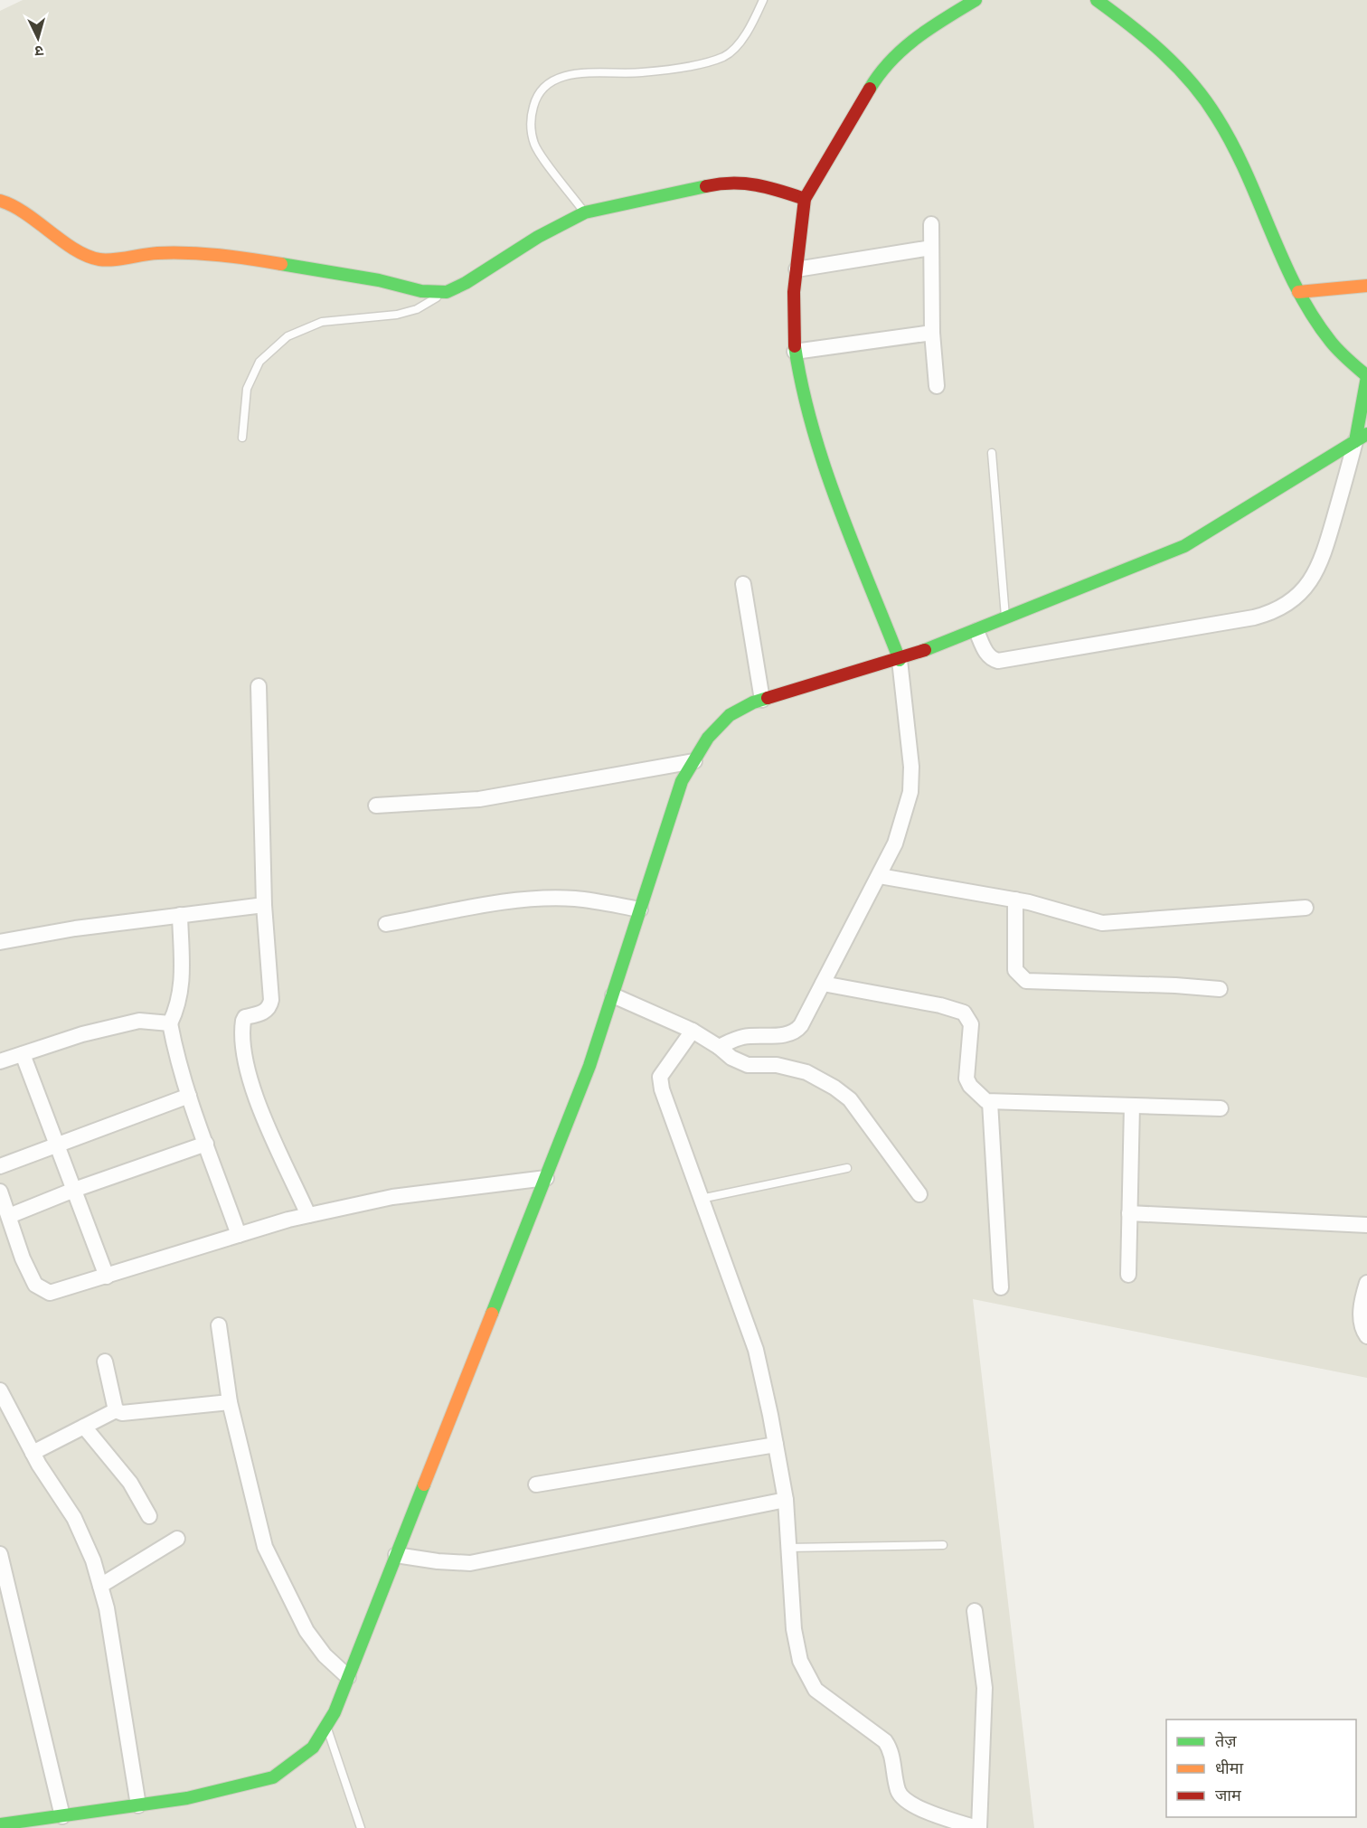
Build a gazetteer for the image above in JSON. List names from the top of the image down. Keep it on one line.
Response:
{"legend":["तेज़","धीमा","जाम"],"north":"bottom"}
